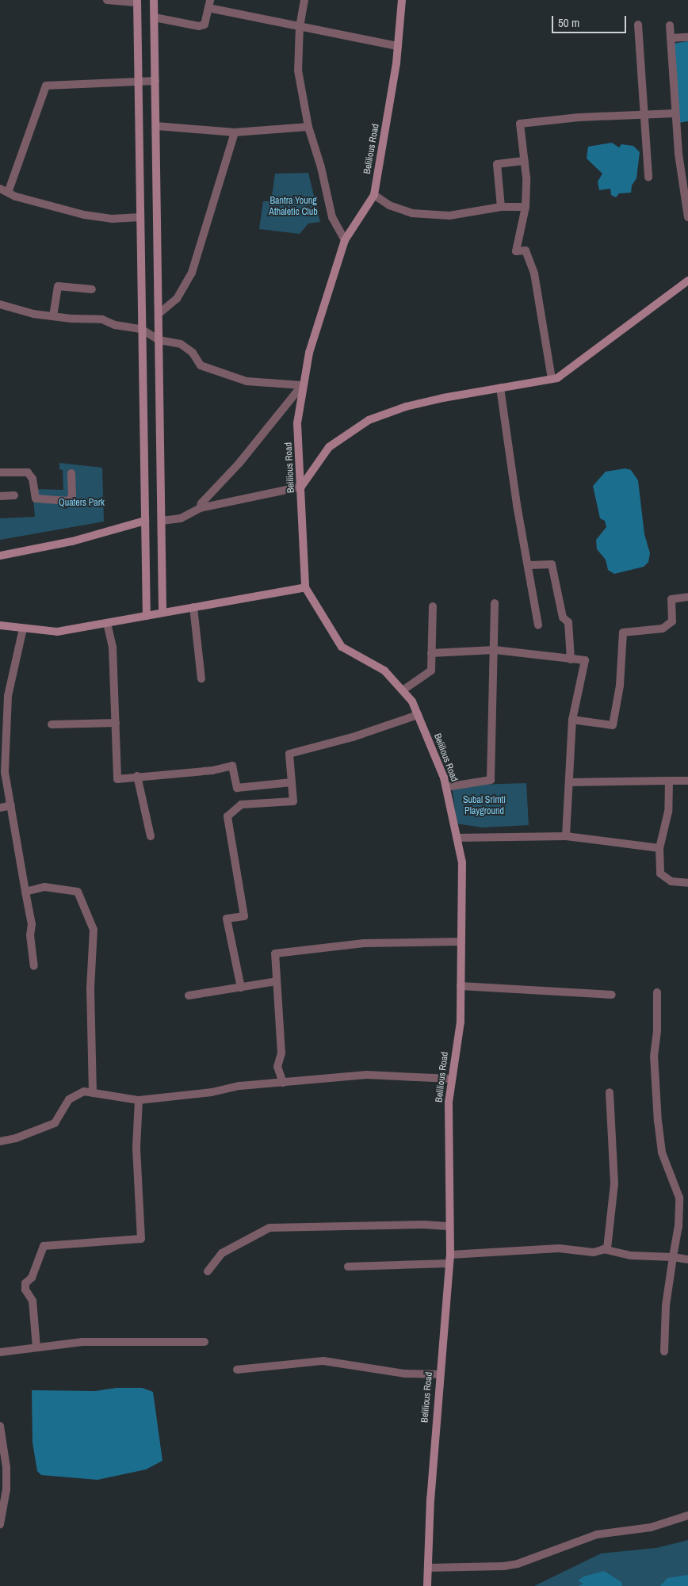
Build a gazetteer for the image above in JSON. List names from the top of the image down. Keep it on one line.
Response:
{"streets":{"main road":["Belilious Road"]},"parks":["Bantra Young Athaletic Club","Quaters Park","Subal Srimti Playground"],"scale_bar":"50 m"}
